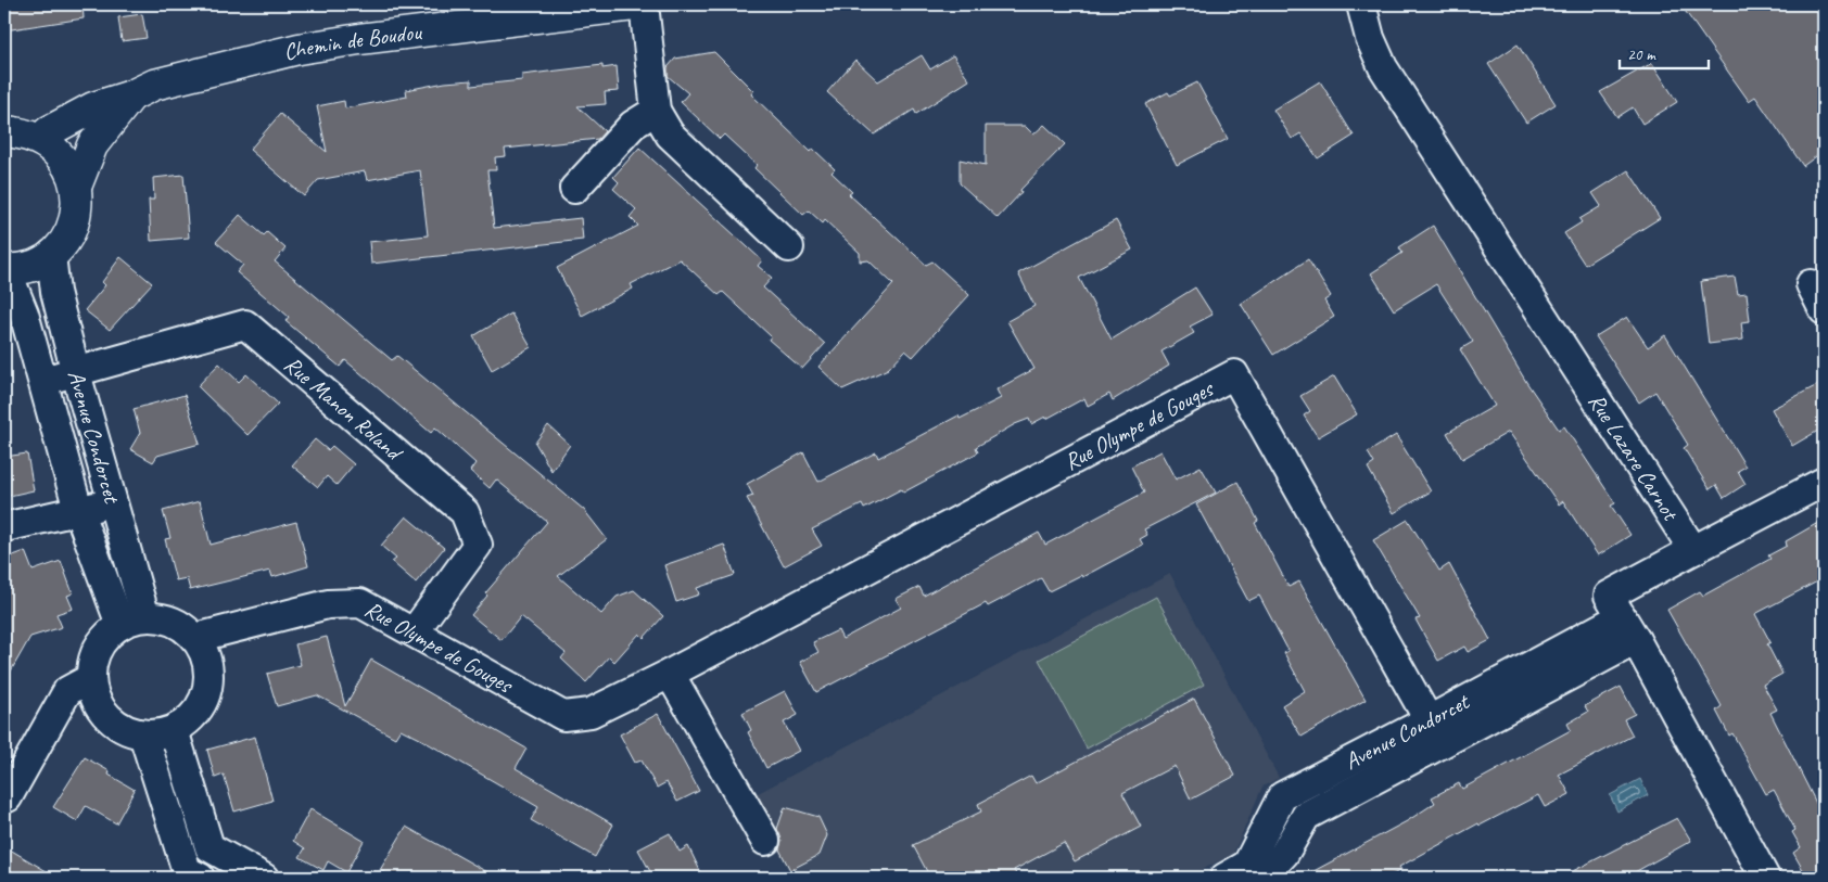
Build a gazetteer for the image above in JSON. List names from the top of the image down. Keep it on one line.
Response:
{"streets":{"street":["Chemin de Boudou","Rue Manon Roland","Rue Olympe de Gouges","Avenue Condorcet","Rue Lazare Carnot"]},"crossings":[["Rue Manon Roland","Rue Olympe de Gouges"],["Rue Manon Roland","Avenue Condorcet"],["Rue Olympe de Gouges","Avenue Condorcet"]],"scale_bar":"20 m"}
